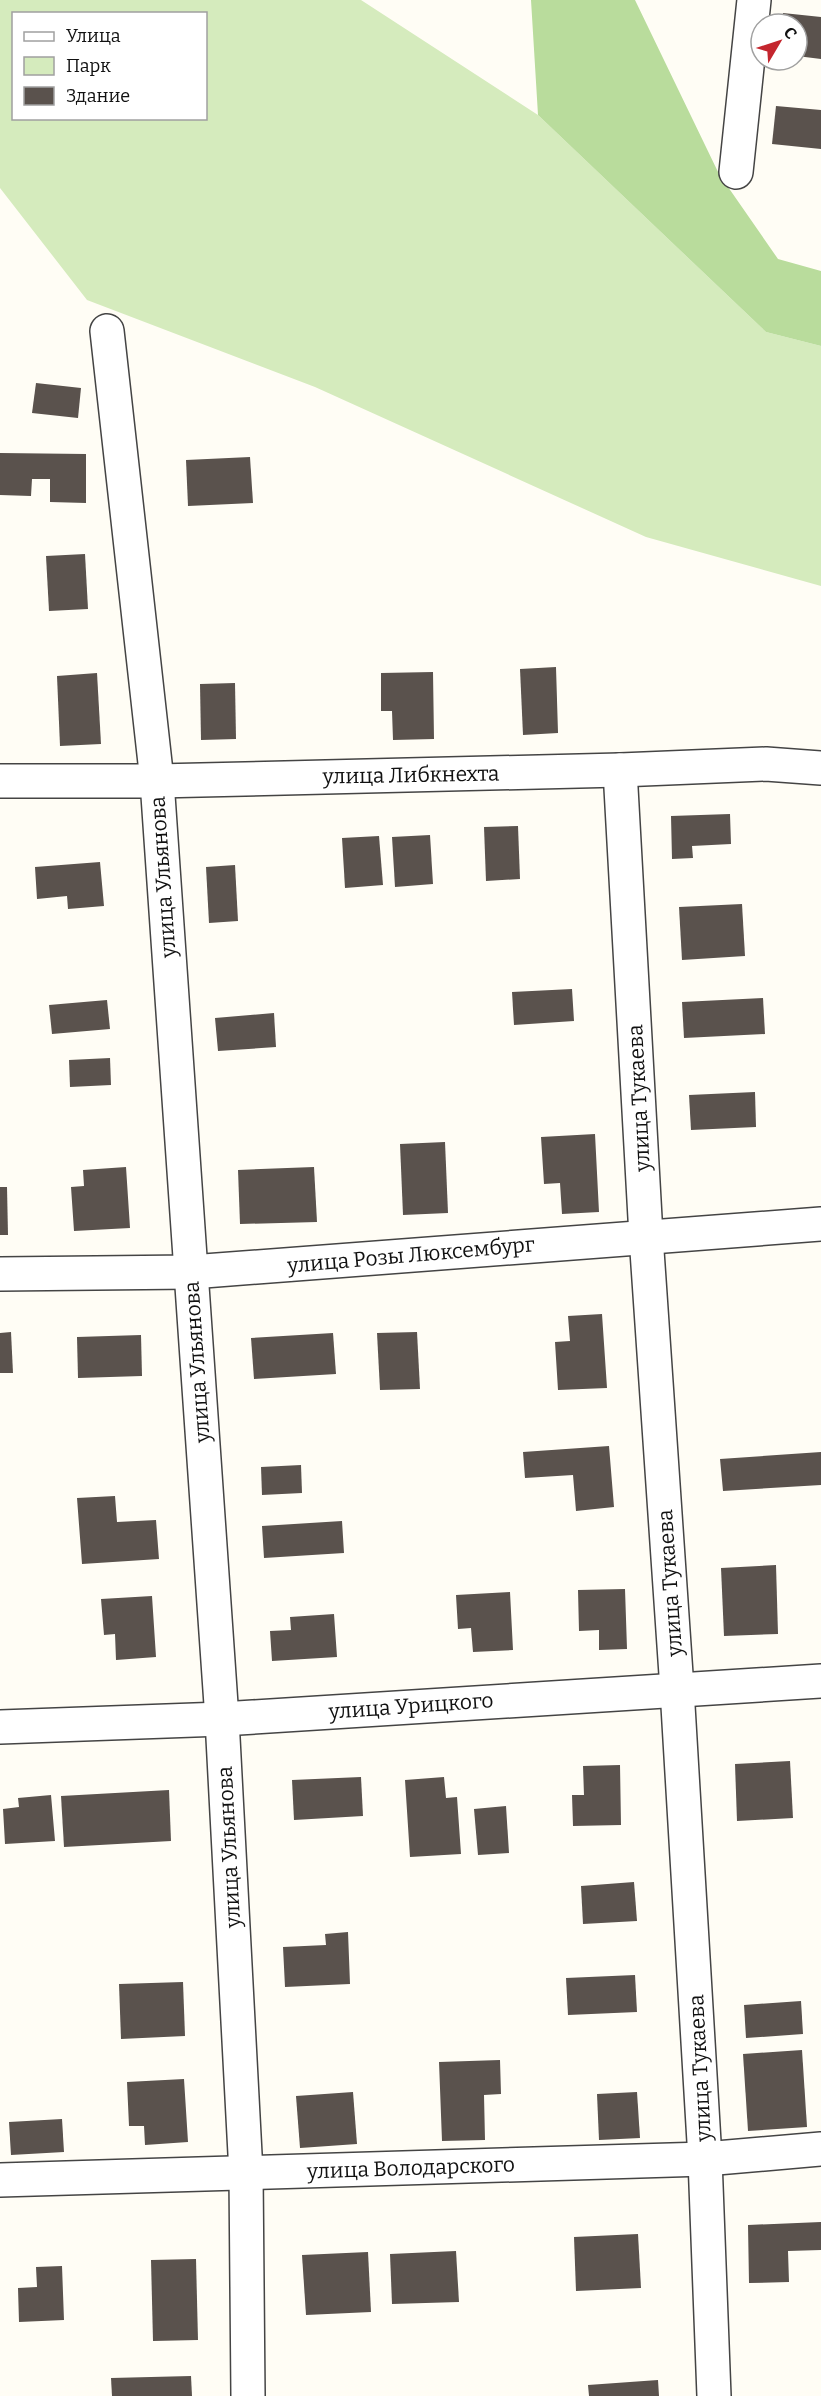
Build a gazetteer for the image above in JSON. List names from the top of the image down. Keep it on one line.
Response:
{"streets":{"street":["улица Либкнехта","улица Ульянова","улица Тукаева","улица Розы Люксембург","улица Урицкого","улица Володарского"]},"crossings":[["улица Либкнехта","улица Ульянова"],["улица Либкнехта","улица Тукаева"],["улица Ульянова","улица Розы Люксембург"],["улица Ульянова","улица Урицкого"],["улица Ульянова","улица Володарского"],["улица Тукаева","улица Розы Люксембург"],["улица Тукаева","улица Урицкого"],["улица Тукаева","улица Володарского"]],"legend":["Улица","Парк","Здание"],"north":"top right"}
